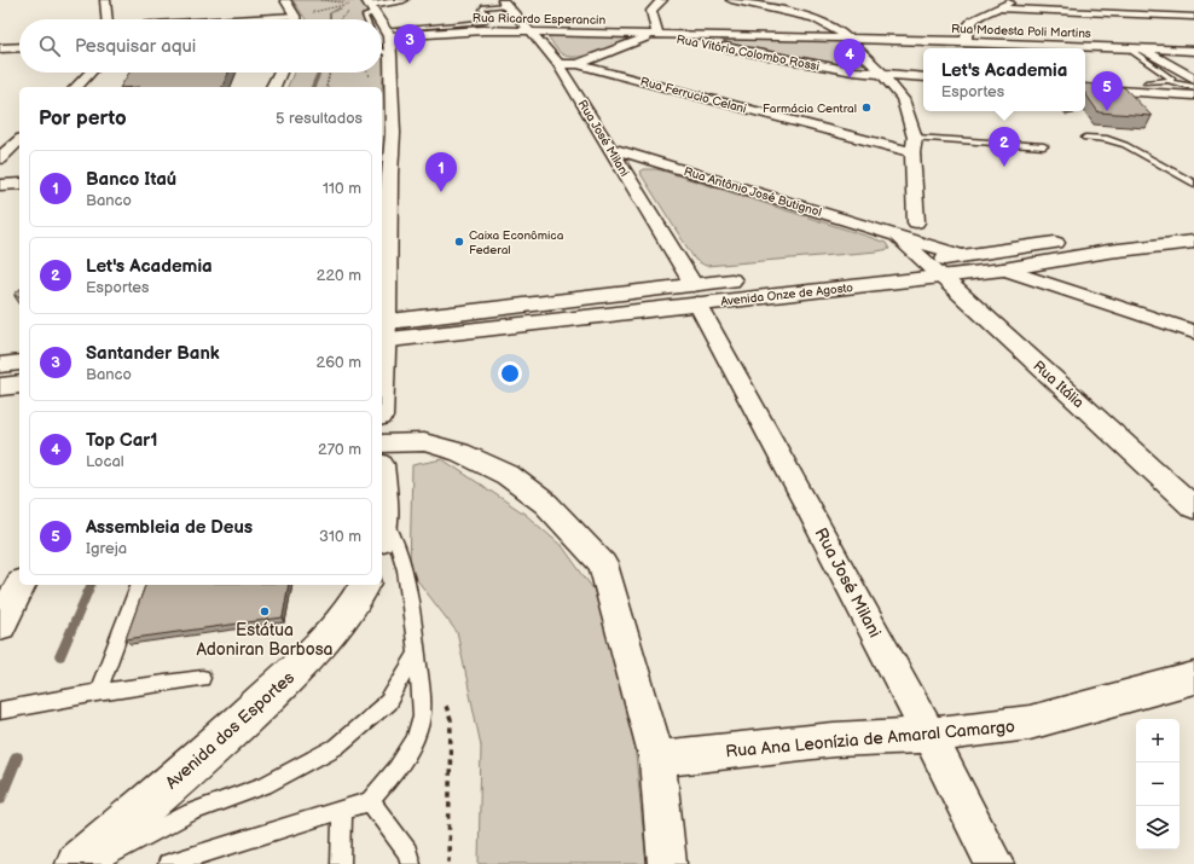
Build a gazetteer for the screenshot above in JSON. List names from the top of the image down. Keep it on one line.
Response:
{"streets":{"main road":["Avenida Onze de Agosto","Avenida dos Esportes"],"street":["Rua Ricardo Esperancin","Rua Modesta Poli Martins","Rua Vitória Colombo Rossi","Rua Ferrucio Celani","Rua José Milani","Rua Antônio José Butignol","Rua Itália","Rua Ana Leonízia de Amaral Camargo"]},"crossings":[["Rua Ricardo Esperancin","Rua Vitória Colombo Rossi"],["Rua Ricardo Esperancin","Rua José Milani"],["Rua Ferrucio Celani","Rua José Milani"],["Rua José Milani","Rua Antônio José Butignol"],["Rua José Milani","Avenida Onze de Agosto"],["Rua José Milani","Rua Ana Leonízia de Amaral Camargo"],["Rua Antônio José Butignol","Avenida Onze de Agosto"],["Rua Antônio José Butignol","Rua Itália"],["Avenida Onze de Agosto","Rua Itália"]],"places":["Farmácia Central","Caixa Econômica Federal","Estátua Adoniran Barbosa"],"page":{"search":"Pesquisar aqui","pins":["3","4","5","2","1"],"popup":["Let's Academia","Esportes"],"heading":["Por perto","5 resultados"],"list":[{"mark":"1","name":"Banco Itaú","note":"Banco","value":"110 m"},{"mark":"2","name":"Let's Academia","note":"Esportes","value":"220 m"},{"mark":"3","name":"Santander Bank","note":"Banco","value":"260 m"},{"mark":"4","name":"Top Car1","note":"Local","value":"270 m"},{"mark":"5","name":"Assembleia de Deus","note":"Igreja","value":"310 m"}],"map_buttons":["+","−"]}}
